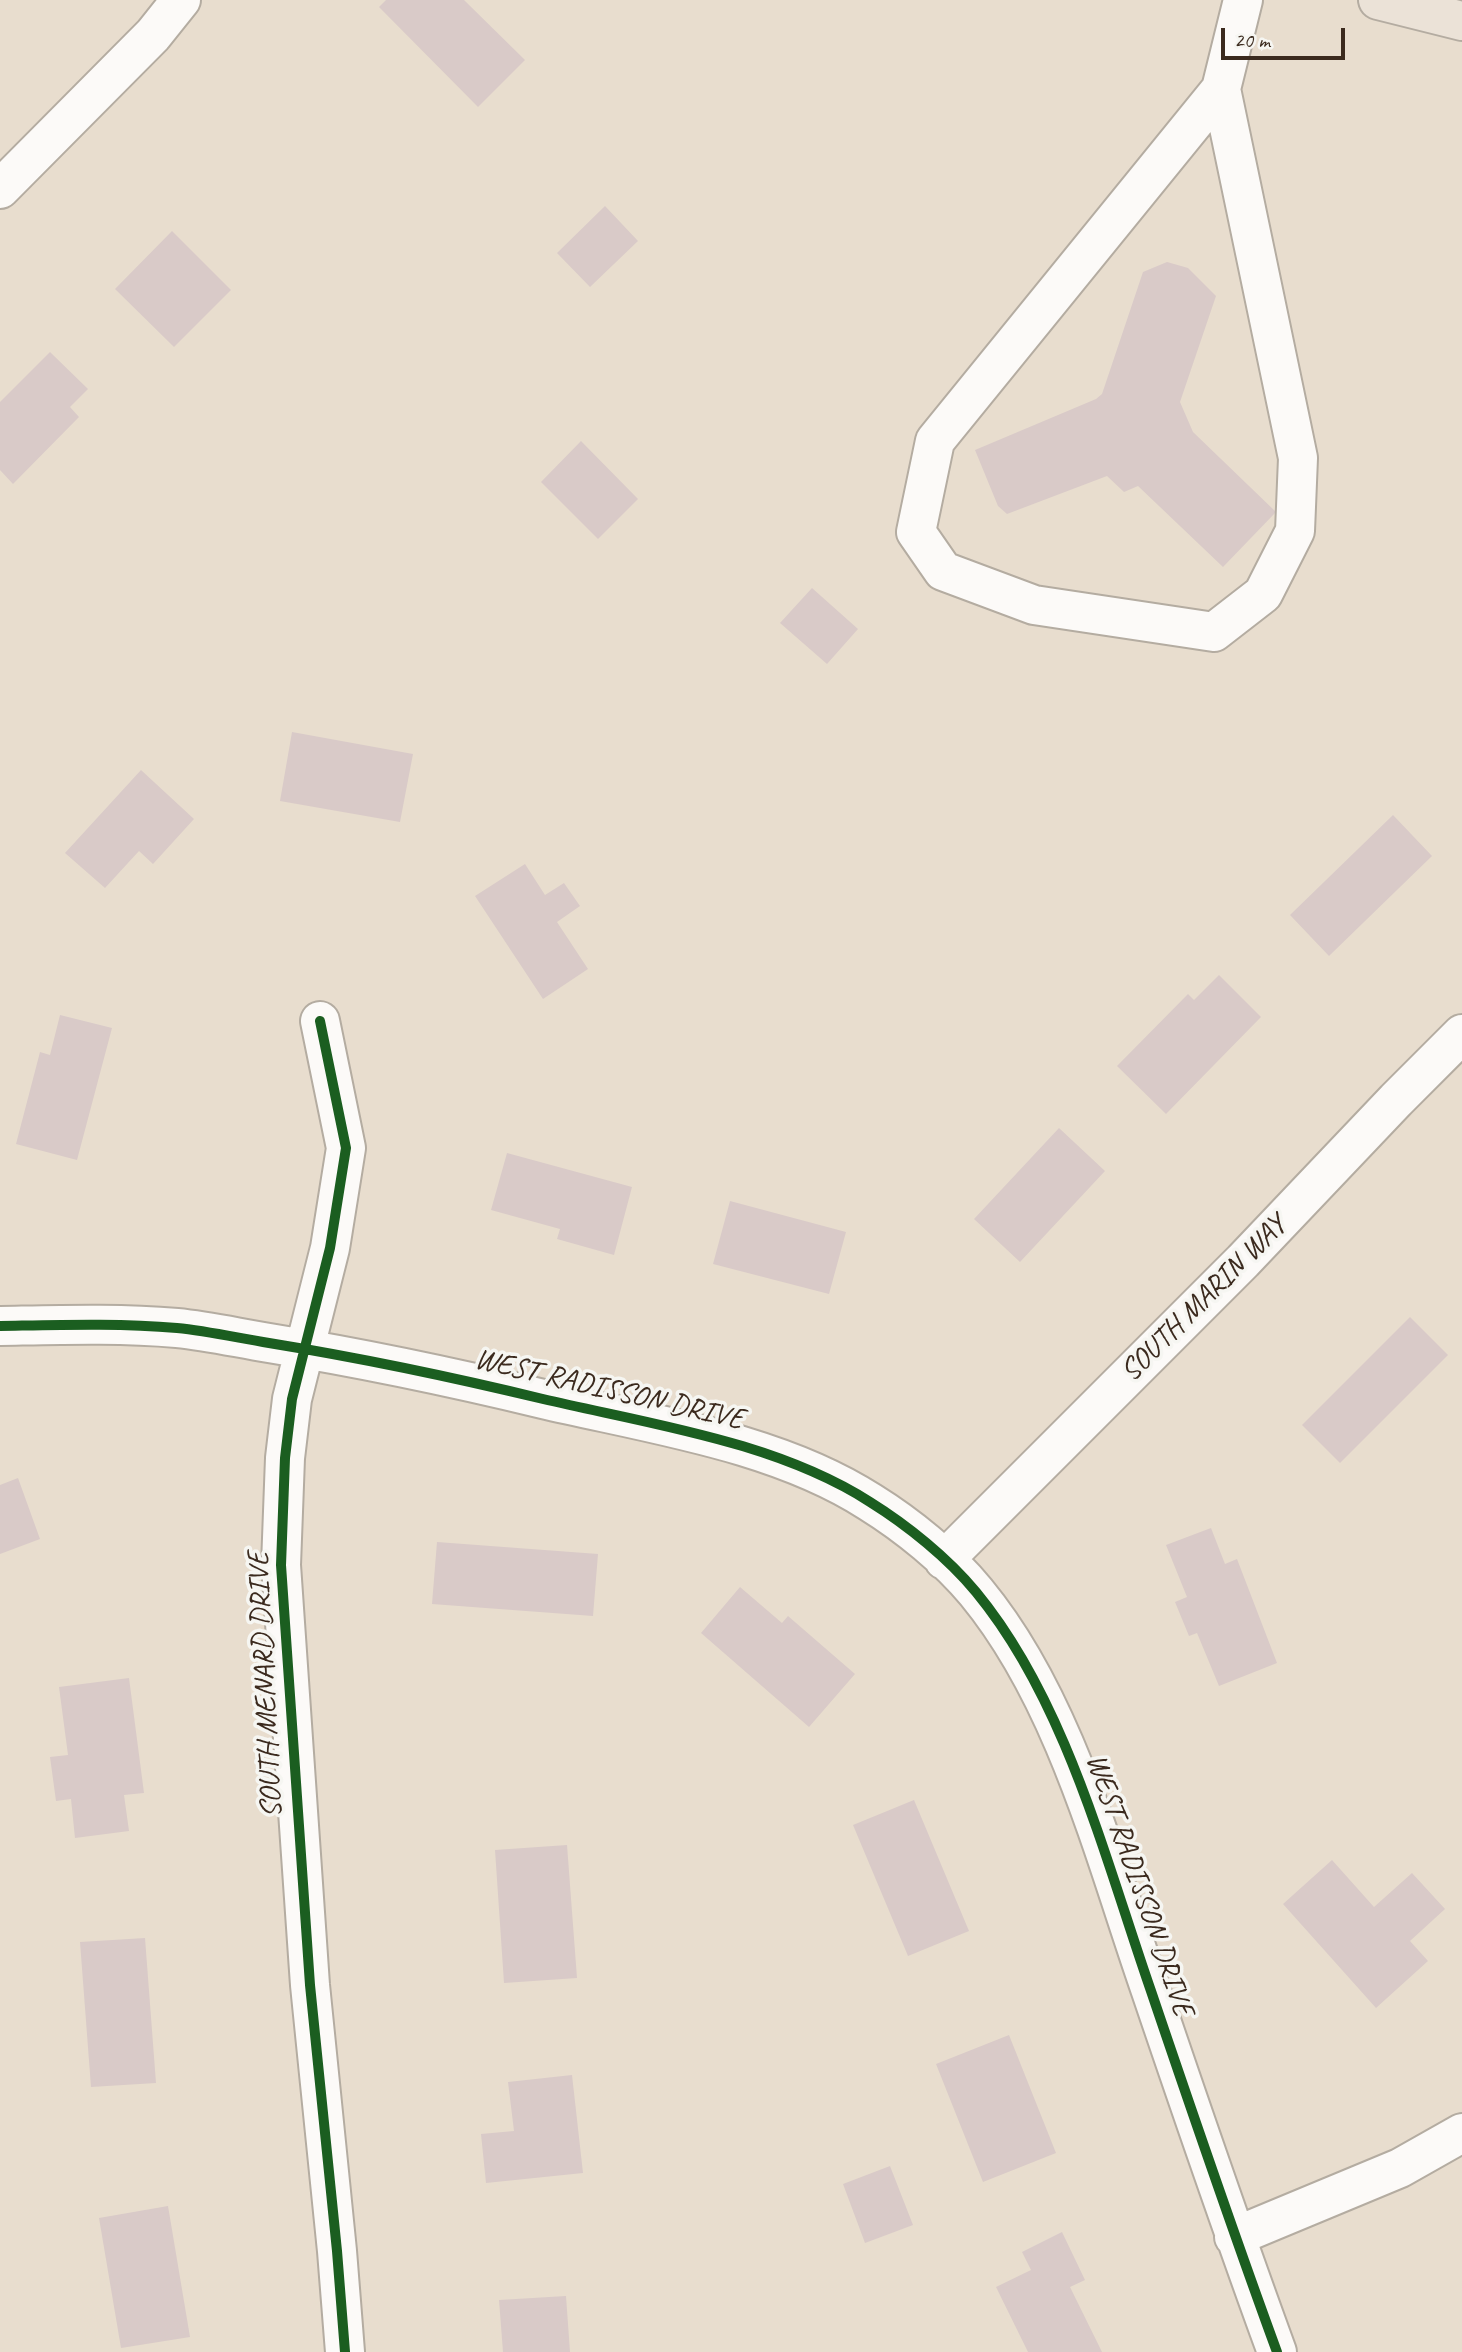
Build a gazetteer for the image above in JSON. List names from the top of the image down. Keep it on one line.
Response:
{"streets":{"street":["SOUTH MARIN WAY","WEST RADISSON DRIVE","SOUTH MENARD DRIVE"]},"crossings":[["SOUTH MARIN WAY","WEST RADISSON DRIVE"],["WEST RADISSON DRIVE","SOUTH MENARD DRIVE"]],"scale_bar":"20 m"}
